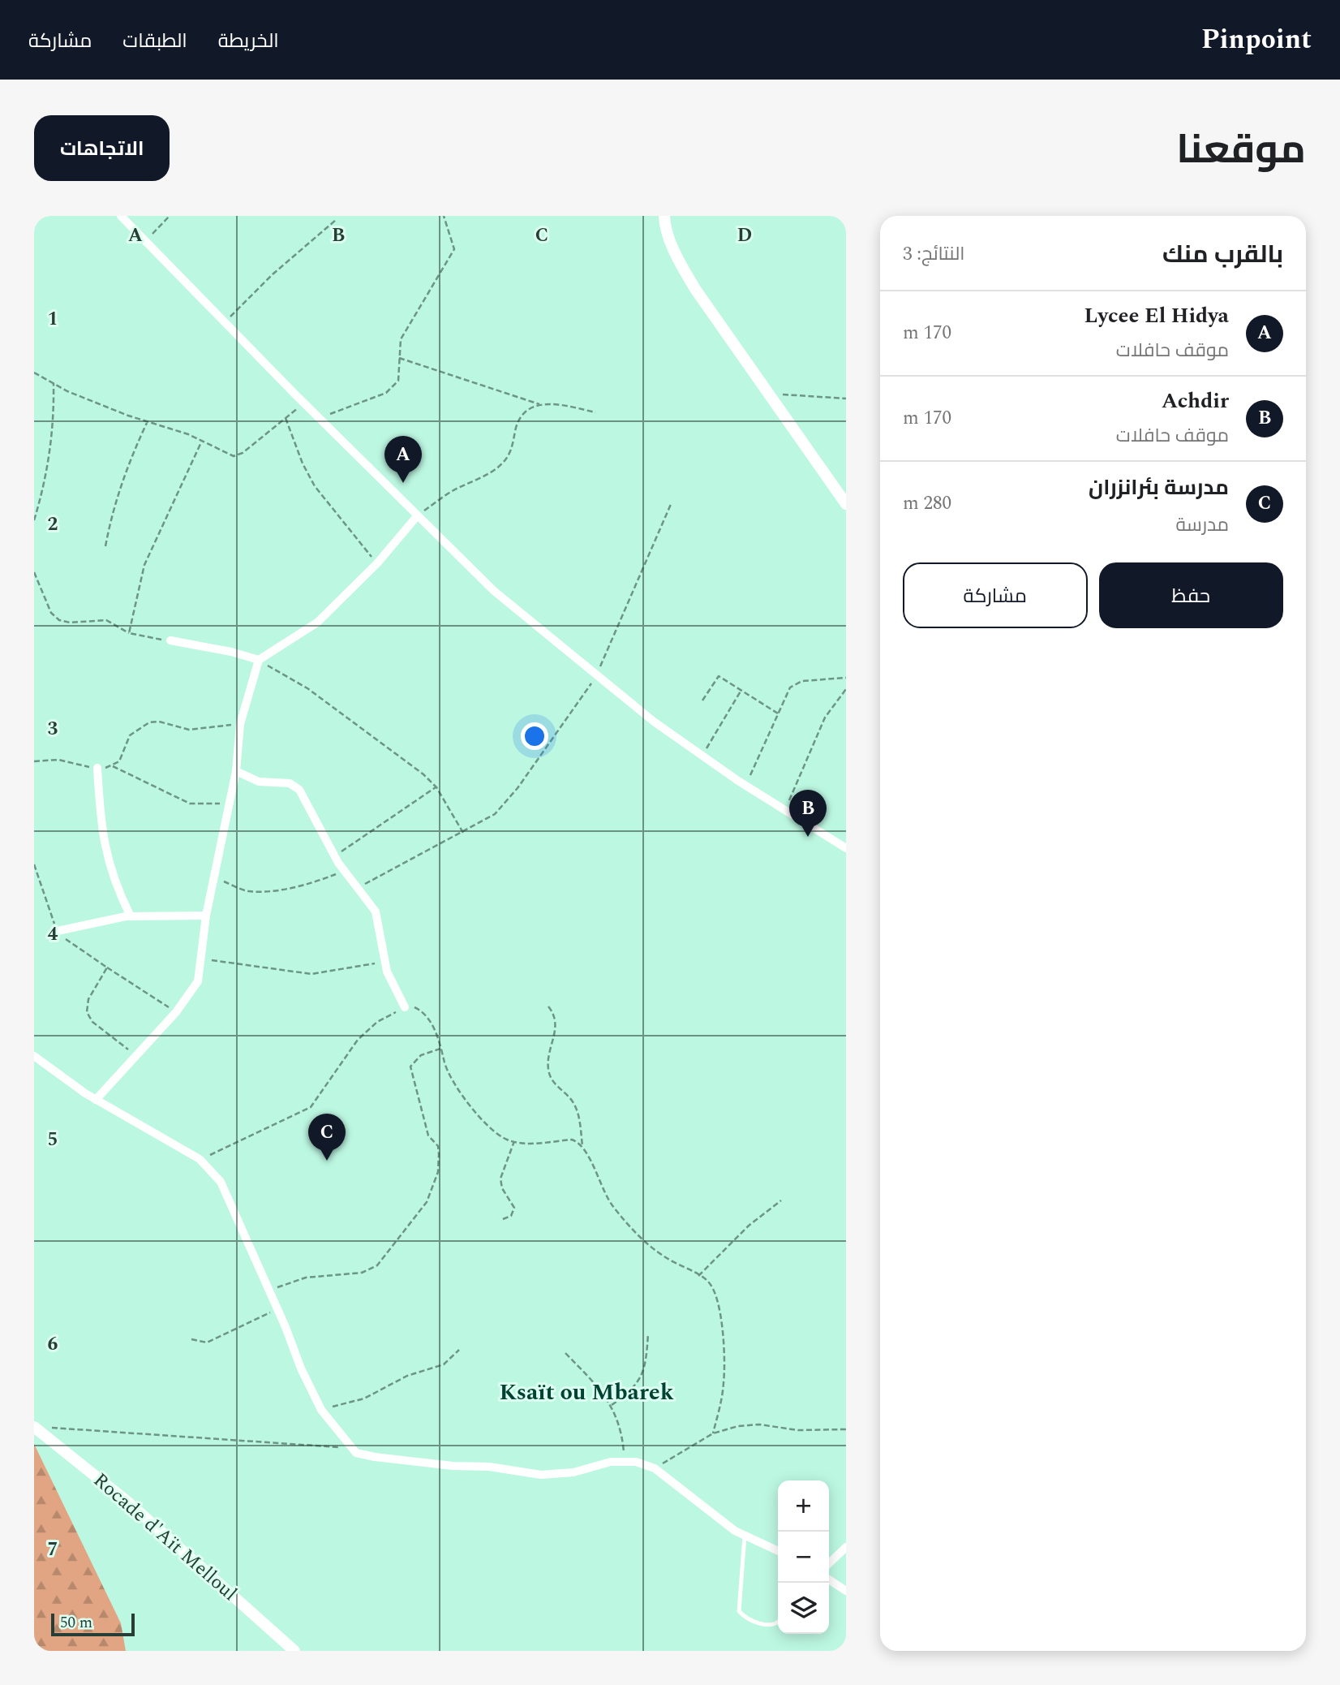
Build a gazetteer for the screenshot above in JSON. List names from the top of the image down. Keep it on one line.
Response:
{"streets":{"street":["Rocade d'Aït Melloul"]},"districts":["Ksaït ou Mbarek"],"scale_bar":"50 m","page":{"header":"Pinpoint","nav":["الخريطة","الطبقات","مشاركة"],"title":"موقعنا","buttons":["الاتجاهات",["حفظ","مشاركة"]],"heading":["بالقرب منك","النتائج: 3"],"list":[{"mark":"A","name":"Lycee El Hidya","note":"موقف حافلات","value":"170 m"},{"mark":"B","name":"Achdir","note":"موقف حافلات","value":"170 m"},{"mark":"C","name":"مدرسة بئرانزران","note":"مدرسة","value":"280 m"}],"pins":["A","B","C"],"map_buttons":["+","−"],"scale":"50 m"},"grid":{"columns":["A","B","C","D"],"rows":["1","2","3","4","5","6","7"]}}
